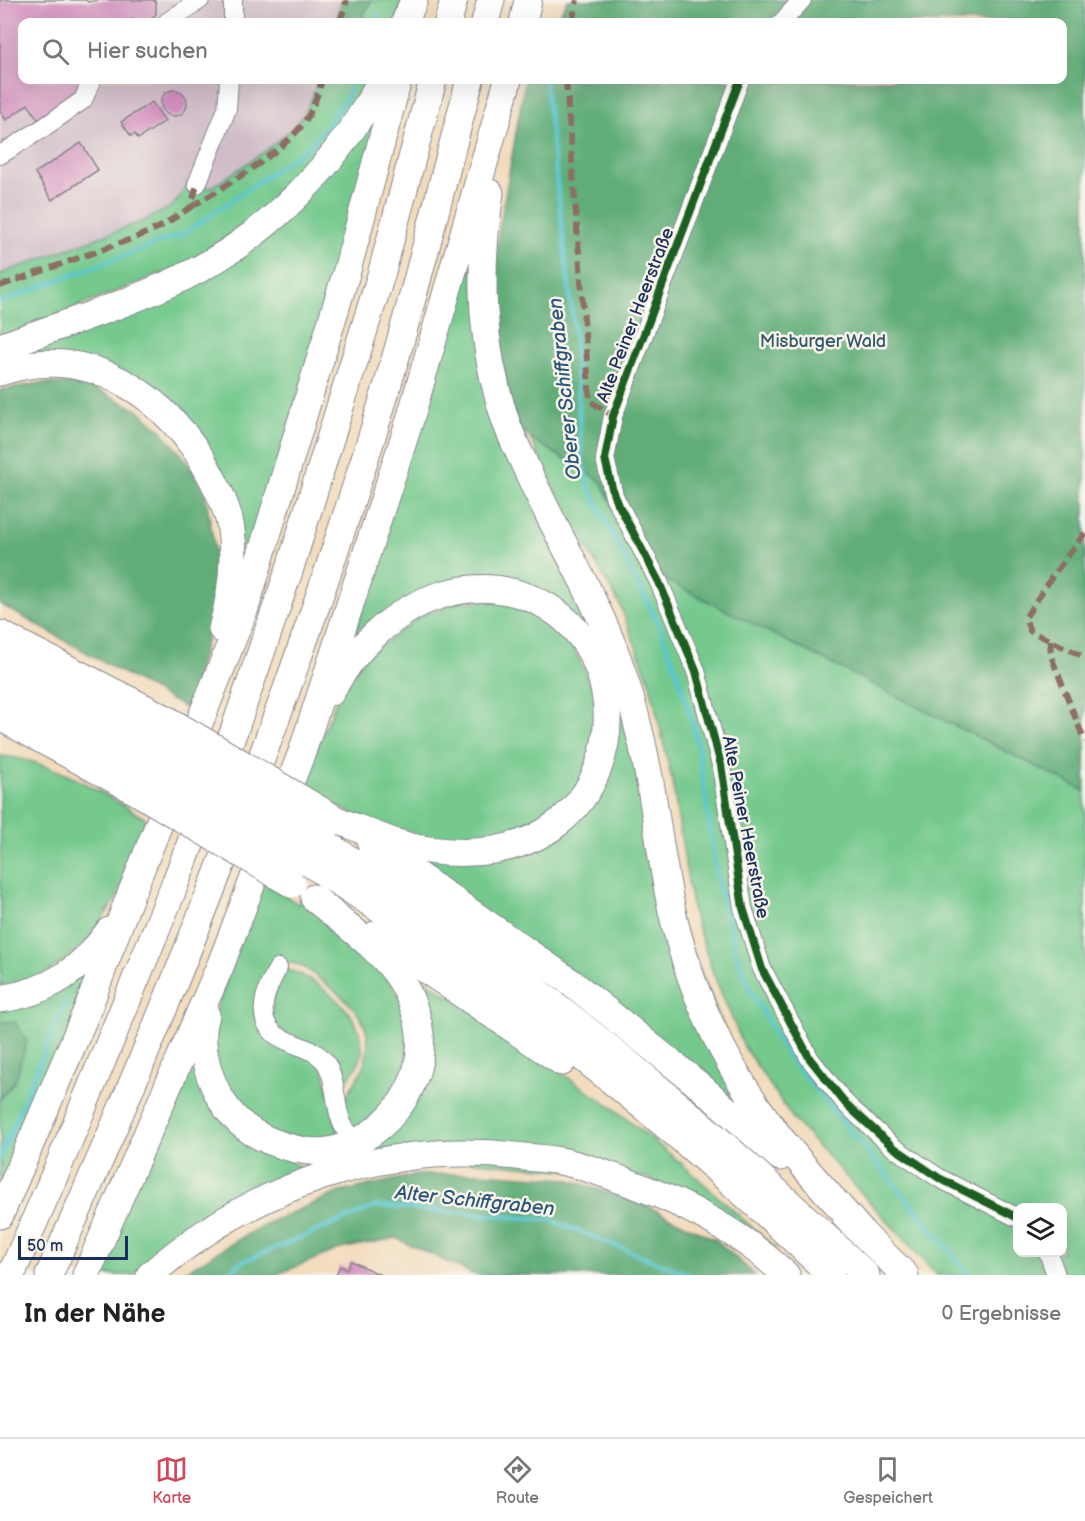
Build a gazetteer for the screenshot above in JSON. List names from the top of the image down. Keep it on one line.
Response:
{"streets":{"street":["Alte Peiner Heerstraße"]},"water":["Oberer Schiffgraben","Alter Schiffgraben"],"parks":["Misburger Wald"],"scale_bar":"50 m","page":{"search":"Hier suchen","scale":"50 m","heading":["In der Nähe","0 Ergebnisse"],"nav":["Karte","Route","Gespeichert"]}}
